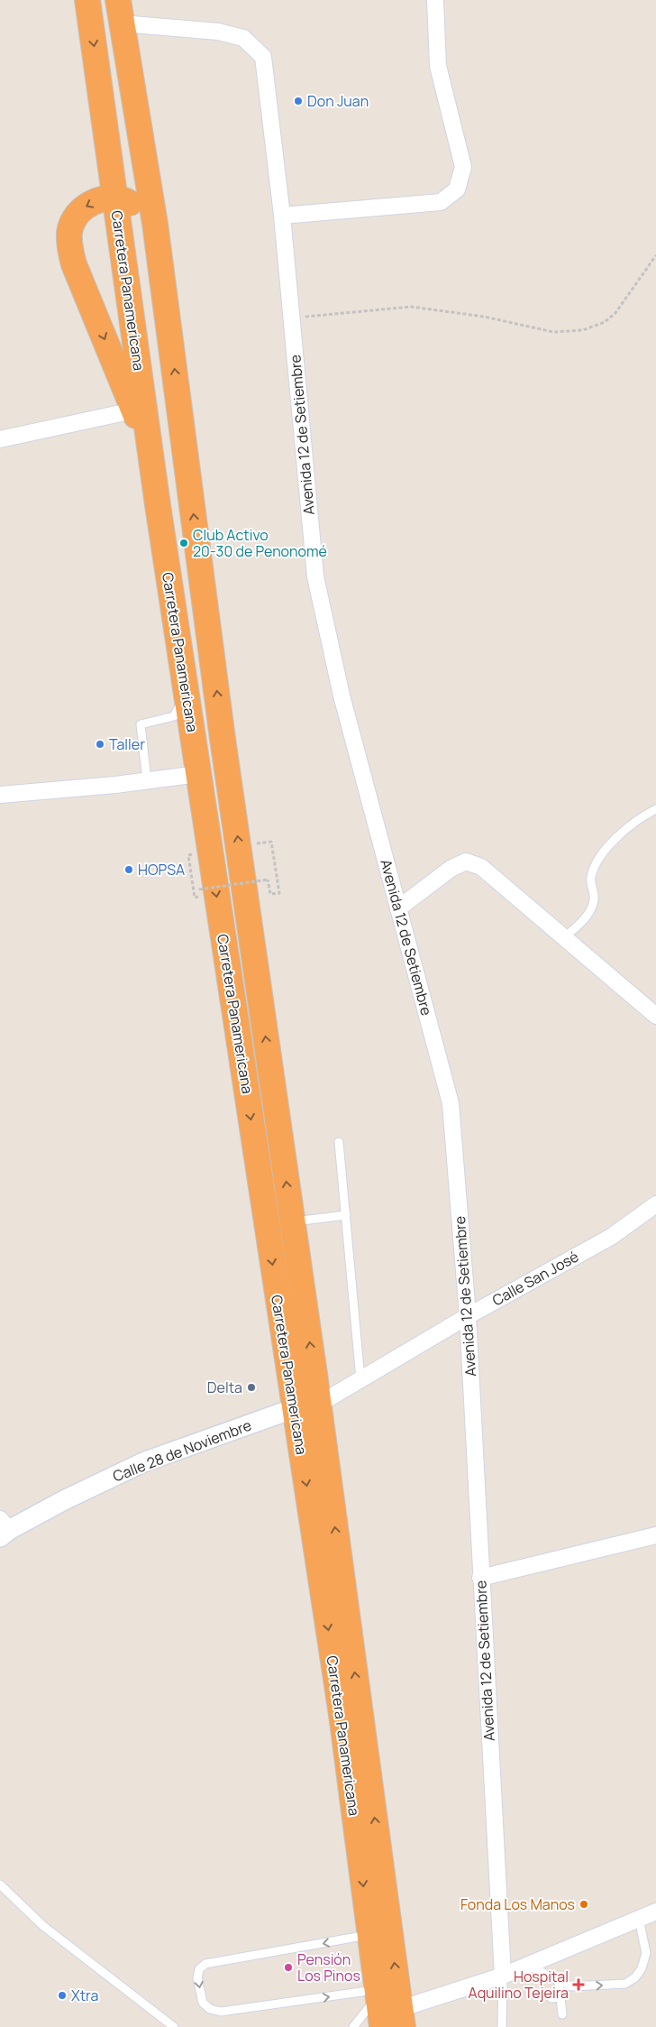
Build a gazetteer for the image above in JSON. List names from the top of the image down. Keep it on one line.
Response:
{"streets":{"highway":["Carretera Panamericana"],"street":["Avenida 12 de Setiembre","Calle San José","Calle 28 de Noviembre"]},"crossings":[["Carretera Panamericana","Avenida 12 de Setiembre"],["Carretera Panamericana","Calle San José"],["Carretera Panamericana","Calle 28 de Noviembre"],["Avenida 12 de Setiembre","Calle San José"]],"places":{"other":["Don Juan","Club Activo 20-30 de Penonomé","Taller","HOPSA","Delta","Fonda Los Manos","Pensión Los Pinos","Xtra"],"health":["Hospital Aquilino Tejeira"]}}
